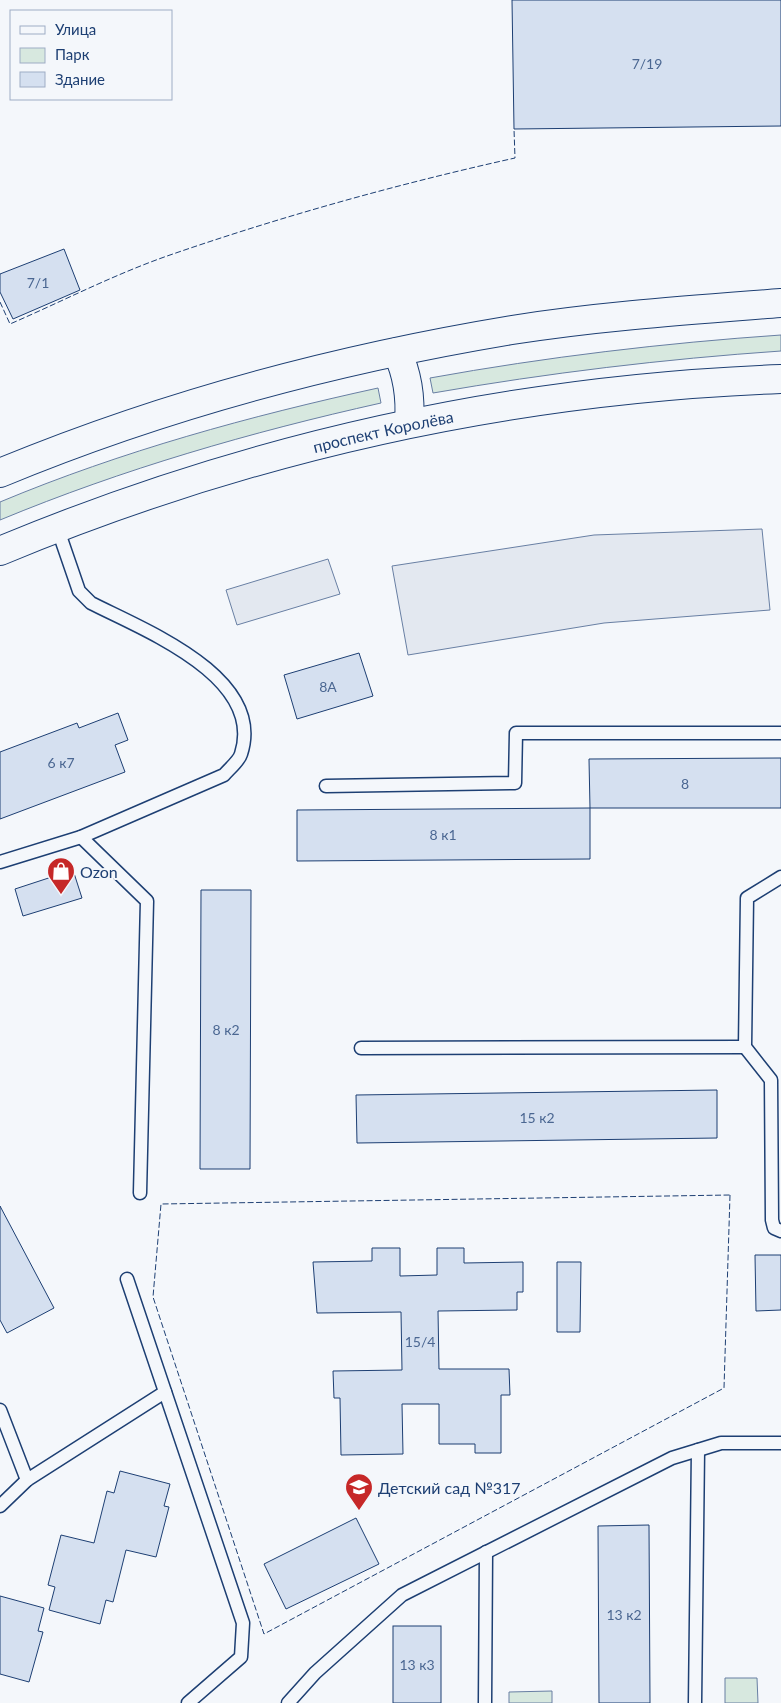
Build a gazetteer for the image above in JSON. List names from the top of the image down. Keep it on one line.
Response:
{"streets":{"main road":["проспект Королёва"]},"places":{"shop":["Ozon"],"school or university":["Детский сад №317"]},"house_numbers":["7/19","7/1","8А","6 к7","8","8 к1","8 к2","15 к2","15/4","13 к2","13 к3"],"legend":["Улица","Парк","Здание"]}
